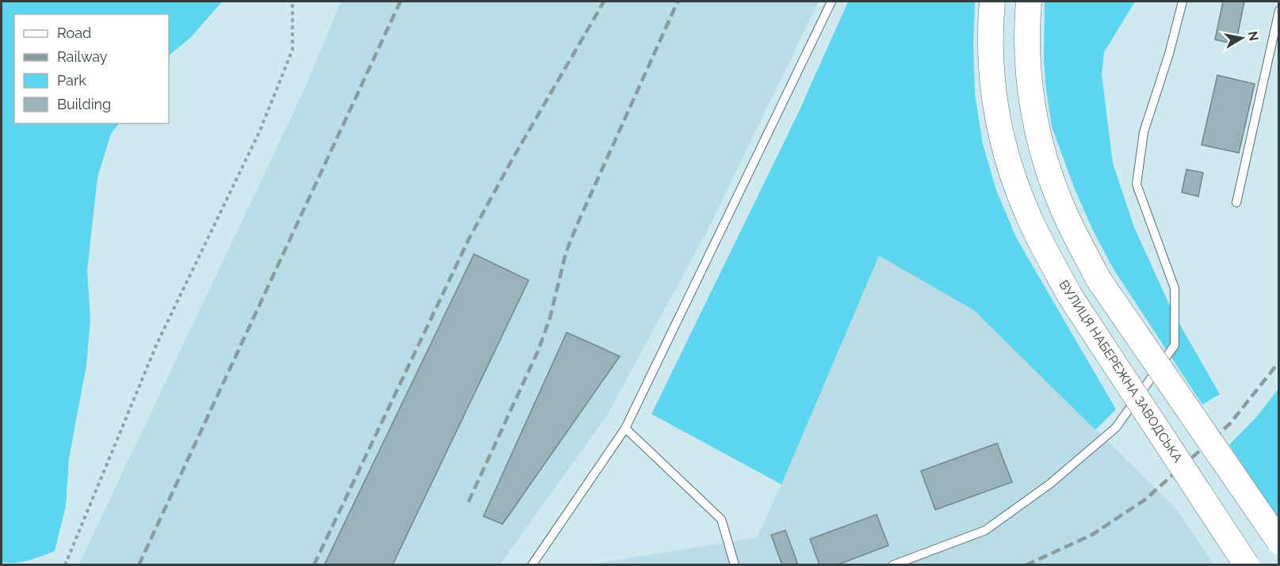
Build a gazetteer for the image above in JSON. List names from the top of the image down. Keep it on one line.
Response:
{"streets":{"main road":["ВУЛИЦЯ НАБЕРЕЖНА ЗАВОДСЬКА"]},"legend":["Road","Railway","Park","Building"],"north":"right"}
